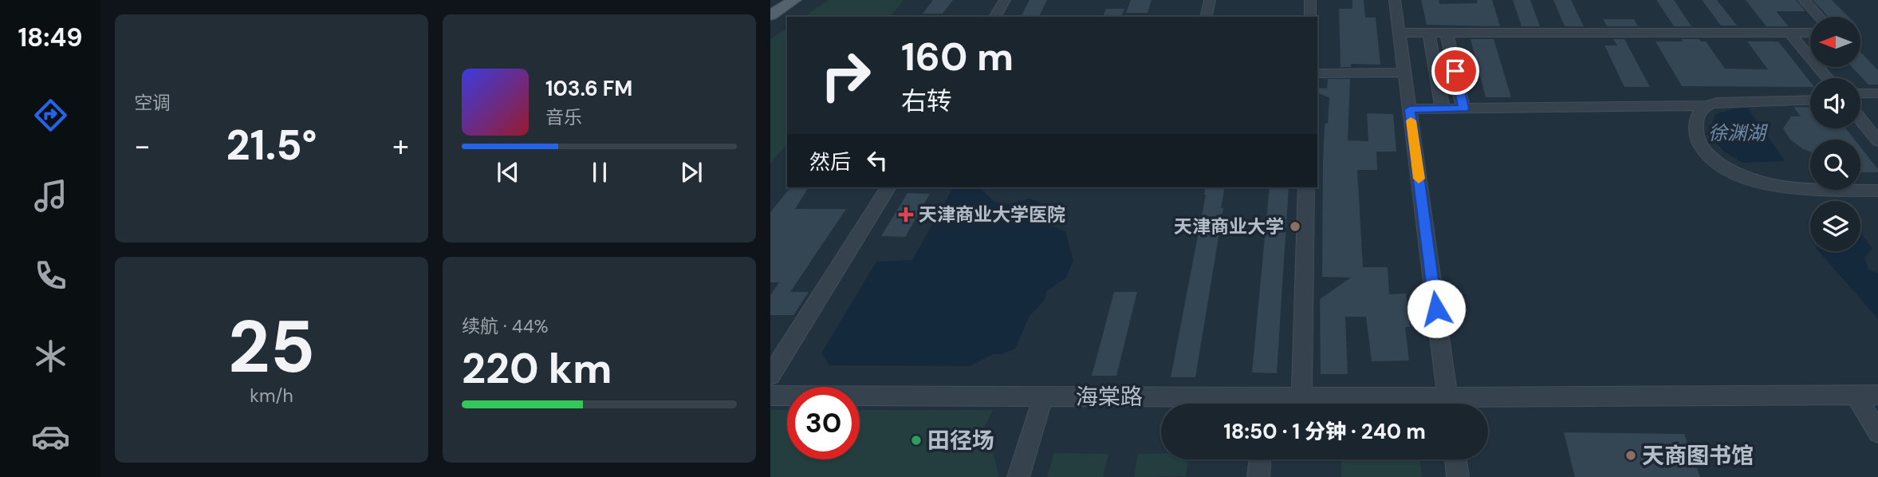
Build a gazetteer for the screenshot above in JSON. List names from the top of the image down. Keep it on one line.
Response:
{"streets":{"street":["海棠路"]},"water":["徐渊湖"],"places":{"health":["天津商业大学医院"],"other":["天津商业大学","田径场","天商图书馆"]},"north":"left","page":{"tabs":"18:49","tile":["空调",["25","km/h"],["续航 · 44%","220 km"]],"turn":["160 m","右转"],"song":["103.6 FM","音乐"],"heat":["−","21.5°","+"],"then":"然后","limit":"30","trip":"18:50 · 1 分钟 · 240 m"}}
